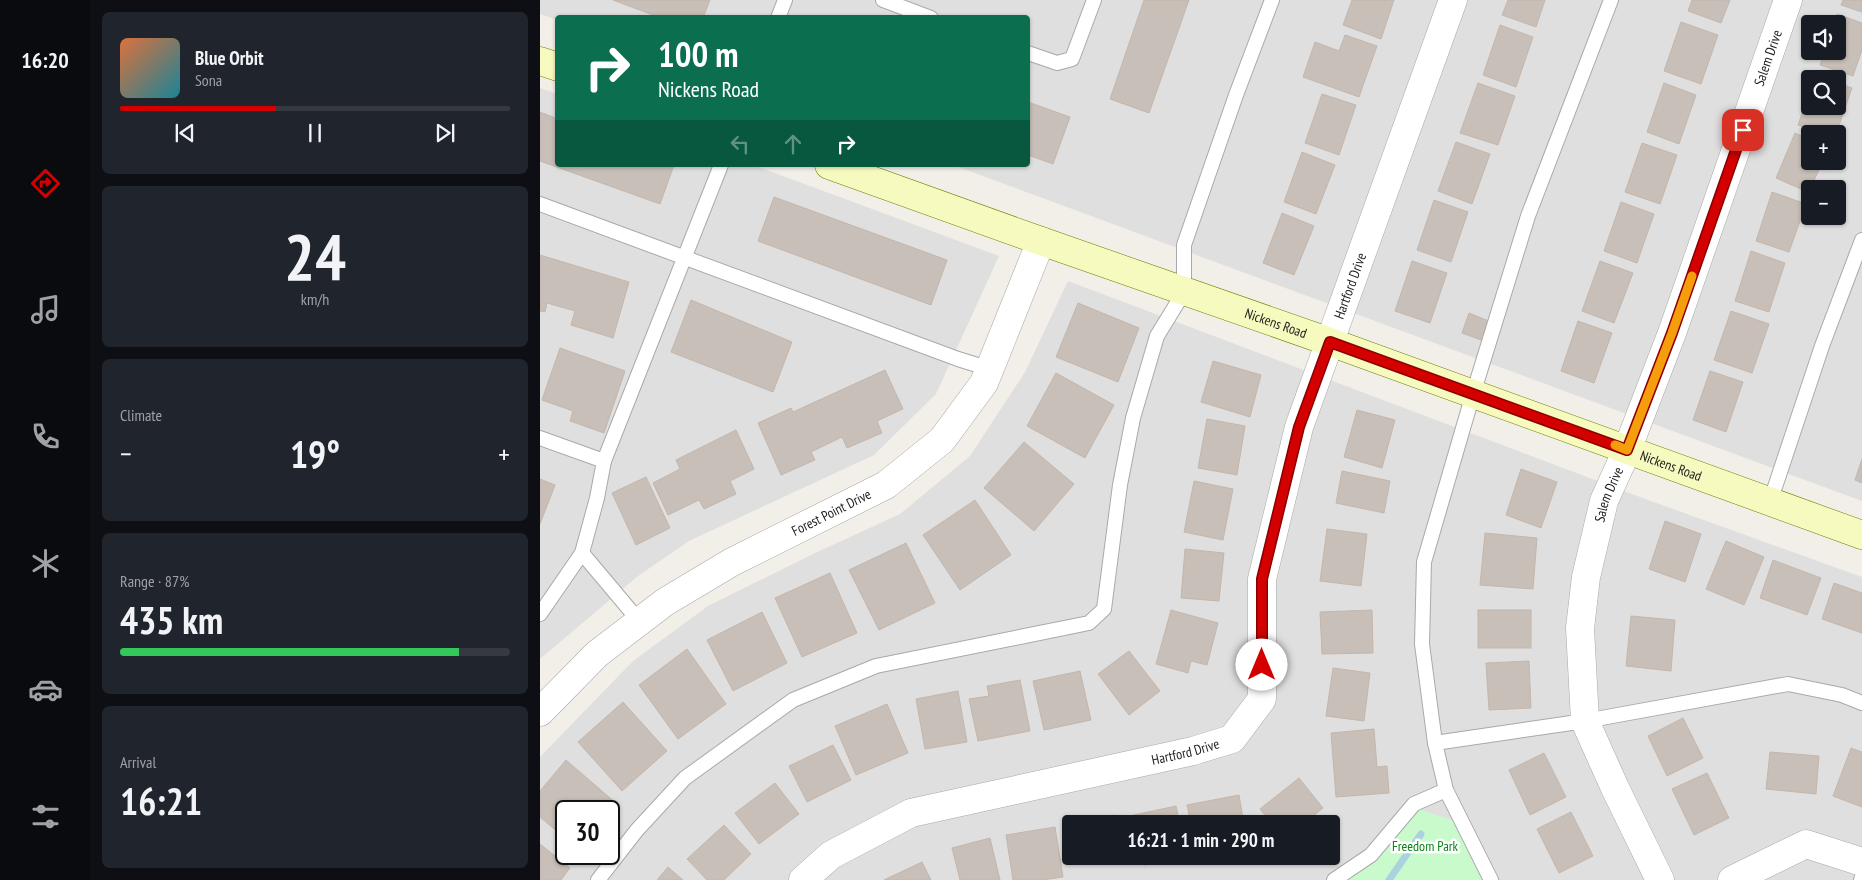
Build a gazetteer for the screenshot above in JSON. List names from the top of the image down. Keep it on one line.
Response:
{"streets":{"street":["Salem Drive","Hartford Drive","Nickens Road","Forest Point Drive"]},"crossings":[["Salem Drive","Nickens Road"],["Hartford Drive","Nickens Road"],["Nickens Road","Forest Point Drive"]],"parks":["Freedom Park"],"page":{"tabs":"16:20","map_buttons":["+","−"],"turn":["100 m","Nickens Road"],"song":["Blue Orbit","Sona"],"tile":[["24","km/h"],"Climate",["Range · 87%","435 km"],["Arrival","16:21"]],"heat":["−","19°","+"],"limit":"30","trip":"16:21 · 1 min · 290 m"}}
